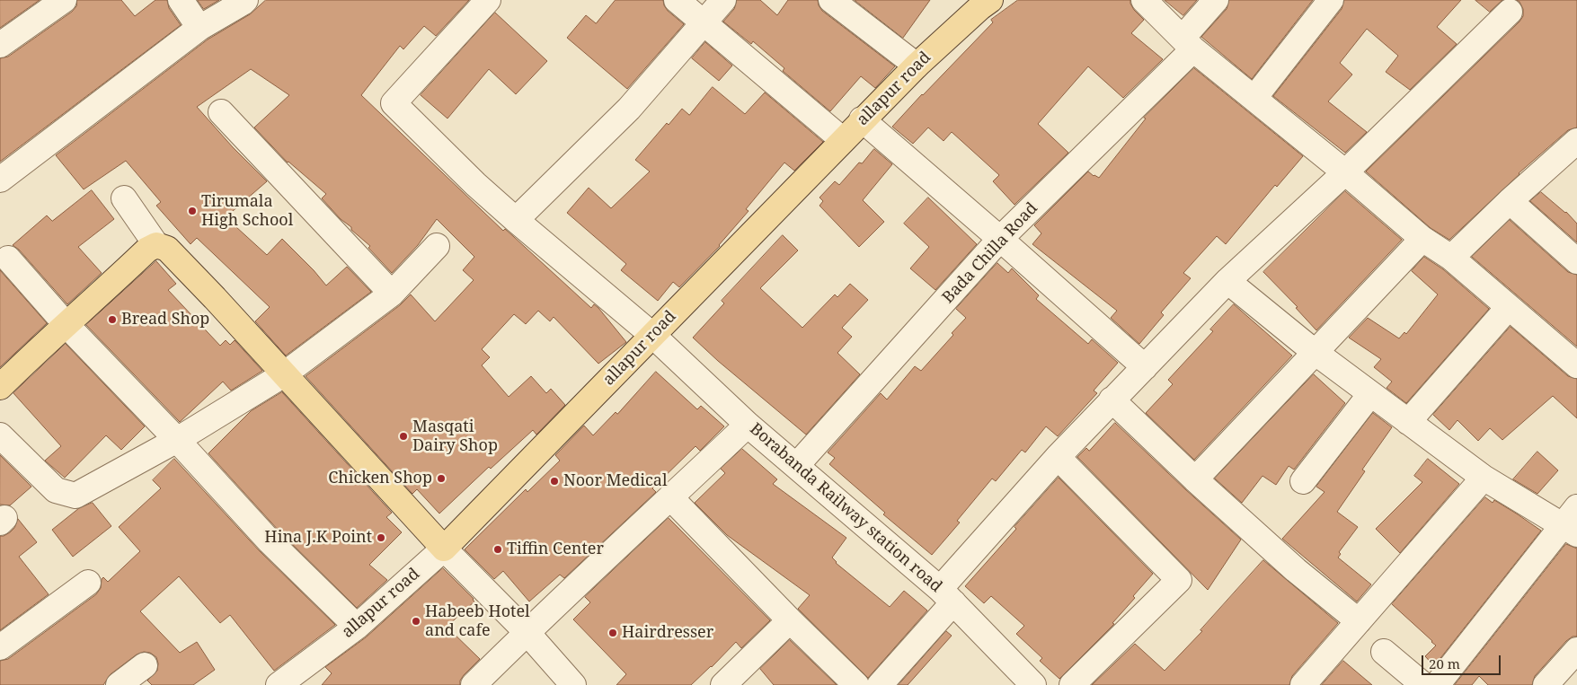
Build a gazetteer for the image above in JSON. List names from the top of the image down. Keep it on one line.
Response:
{"streets":{"main road":["allapur road"],"street":["Bada Chilla Road","Borabanda Railway station road"]},"crossings":[["allapur road","Borabanda Railway station road"],["Bada Chilla Road","Borabanda Railway station road"]],"places":["Tirumala High School","Bread Shop","Masqati Dairy Shop","Chicken Shop","Noor Medical","Hina J.K Point","Tiffin Center","Habeeb Hotel and cafe","Hairdresser"],"scale_bar":"20 m"}
